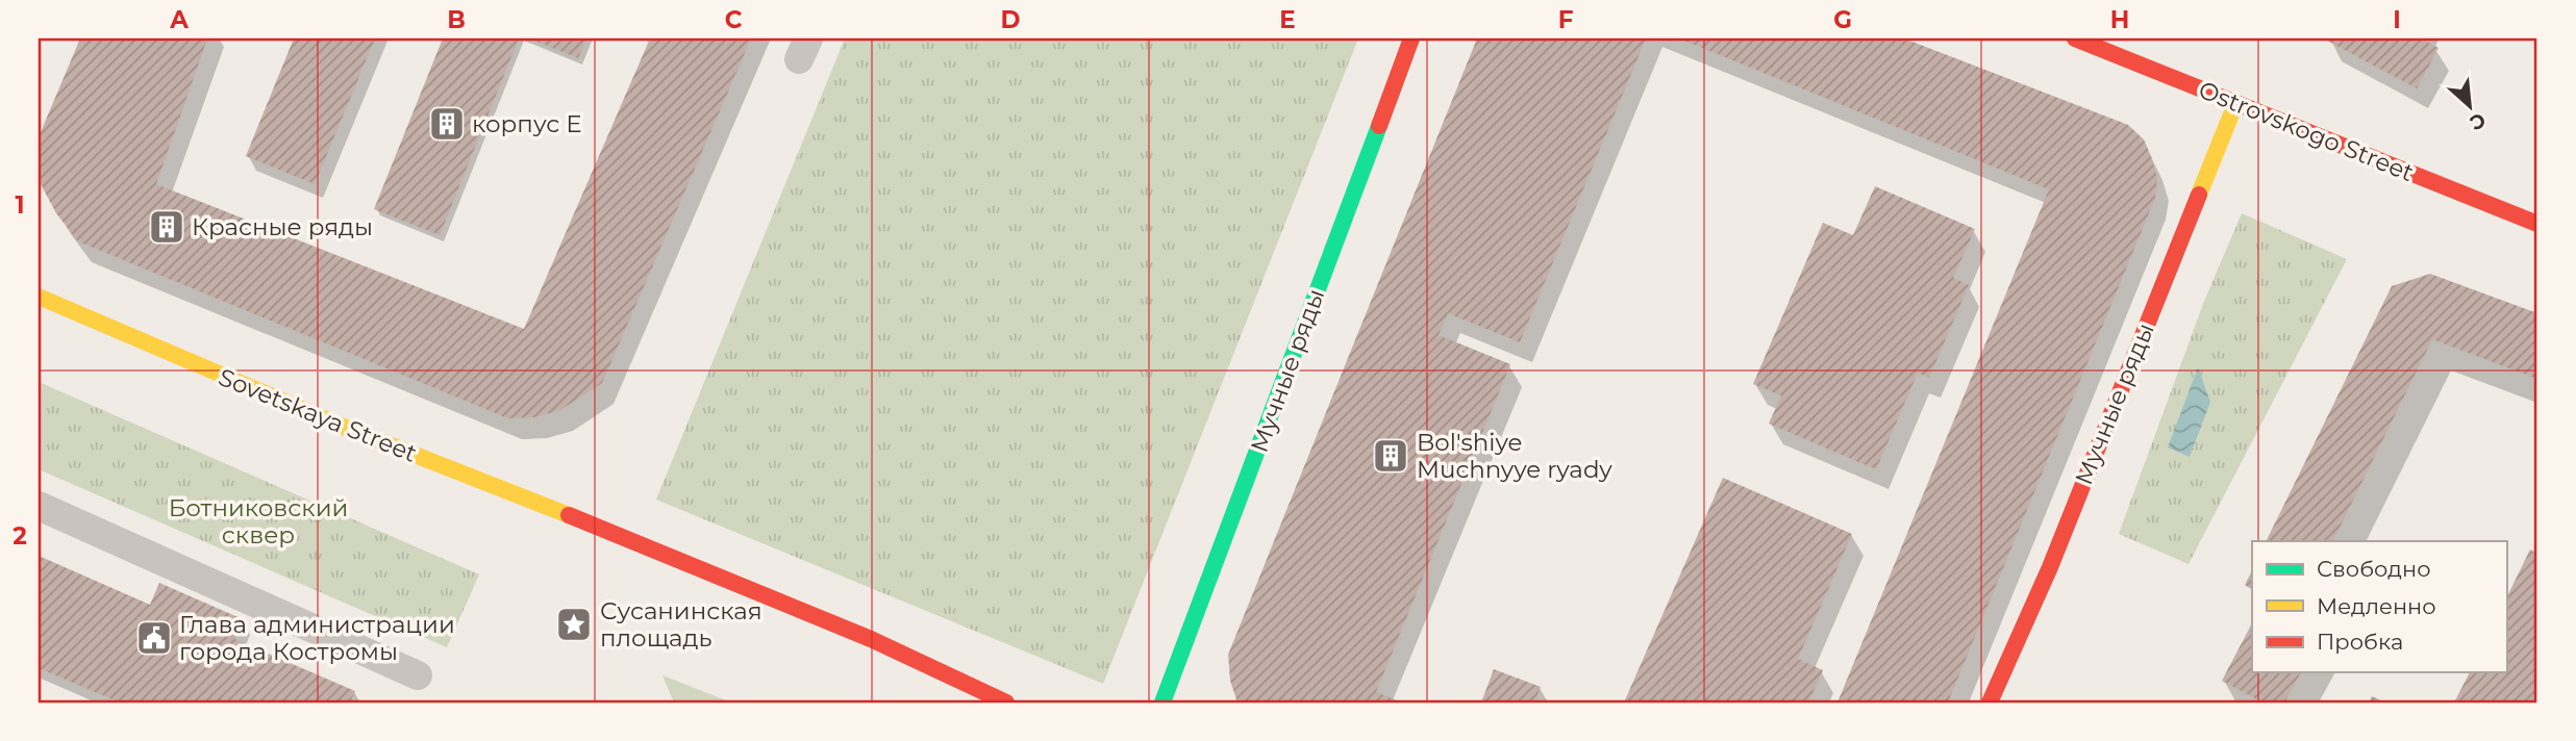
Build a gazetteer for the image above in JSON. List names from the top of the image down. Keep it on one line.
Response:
{"streets":{"street":["Ostrovskogo Street","Мучные ряды","Sovetskaya Street"]},"crossings":[["Ostrovskogo Street","Мучные ряды"]],"parks":["Ботниковский сквер"],"places":{"building":["корпус Е","Красные ряды","Bol'shiye Muchnyye ryady"],"place":["Сусанинская площадь"],"public building":["Глава администрации города Костромы"]},"legend":["Свободно","Медленно","Пробка"],"north":"bottom right","grid":{"columns":["A","B","C","D","E","F","G","H","I"],"rows":["1","2"]}}
